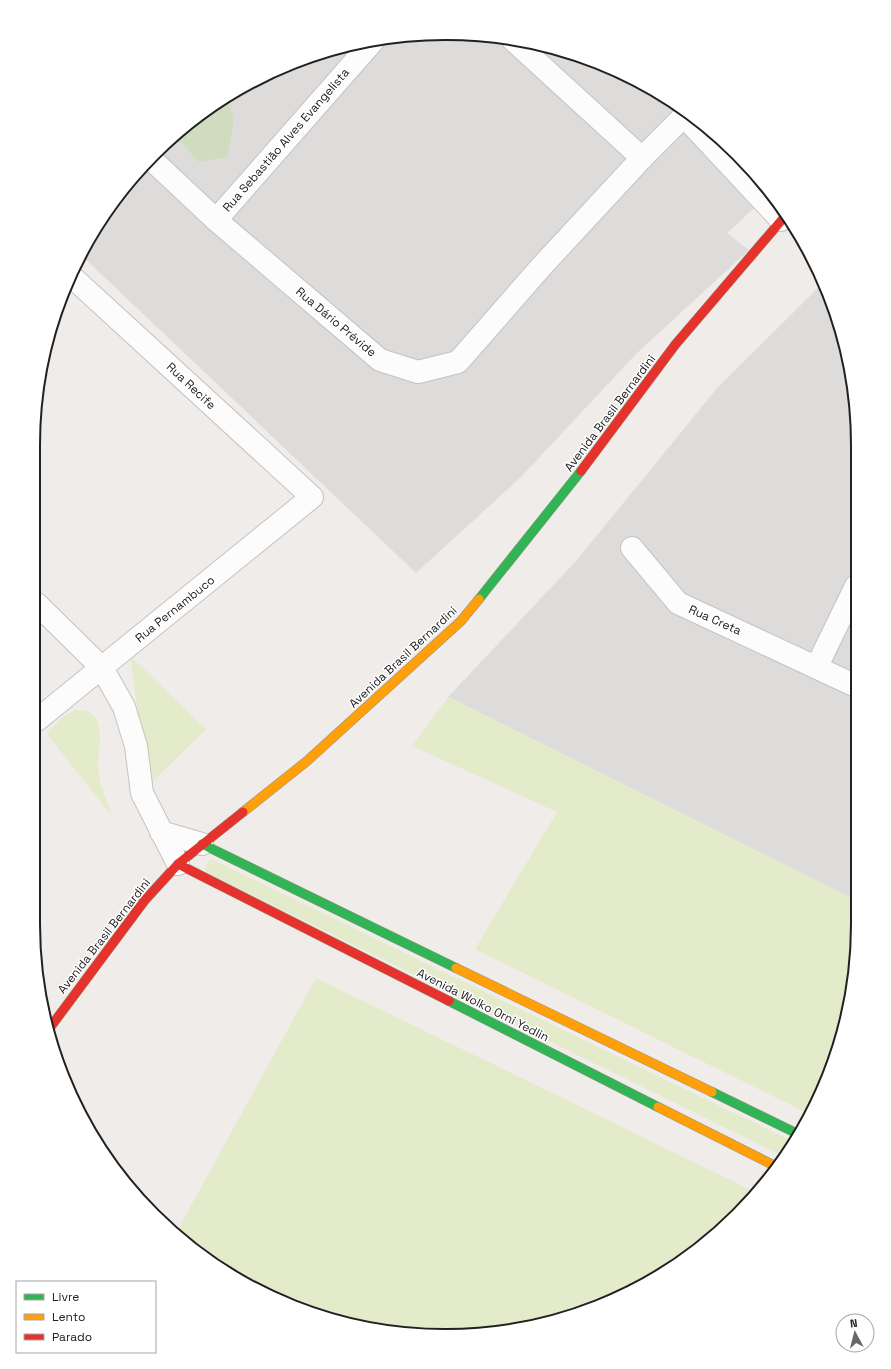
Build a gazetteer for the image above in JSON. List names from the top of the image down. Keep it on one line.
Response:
{"streets":{"street":["Rua Sebastião Alves Evangelista","Rua Dário Prévide","Rua Recife","Avenida Brasil Bernardini","Rua Pernambuco","Rua Creta","Avenida Wolko Orni Yedlin"]},"crossings":[["Rua Sebastião Alves Evangelista","Rua Dário Prévide"],["Rua Recife","Rua Pernambuco"],["Avenida Brasil Bernardini","Avenida Wolko Orni Yedlin"]],"legend":["Livre","Lento","Parado"],"north":"top"}
